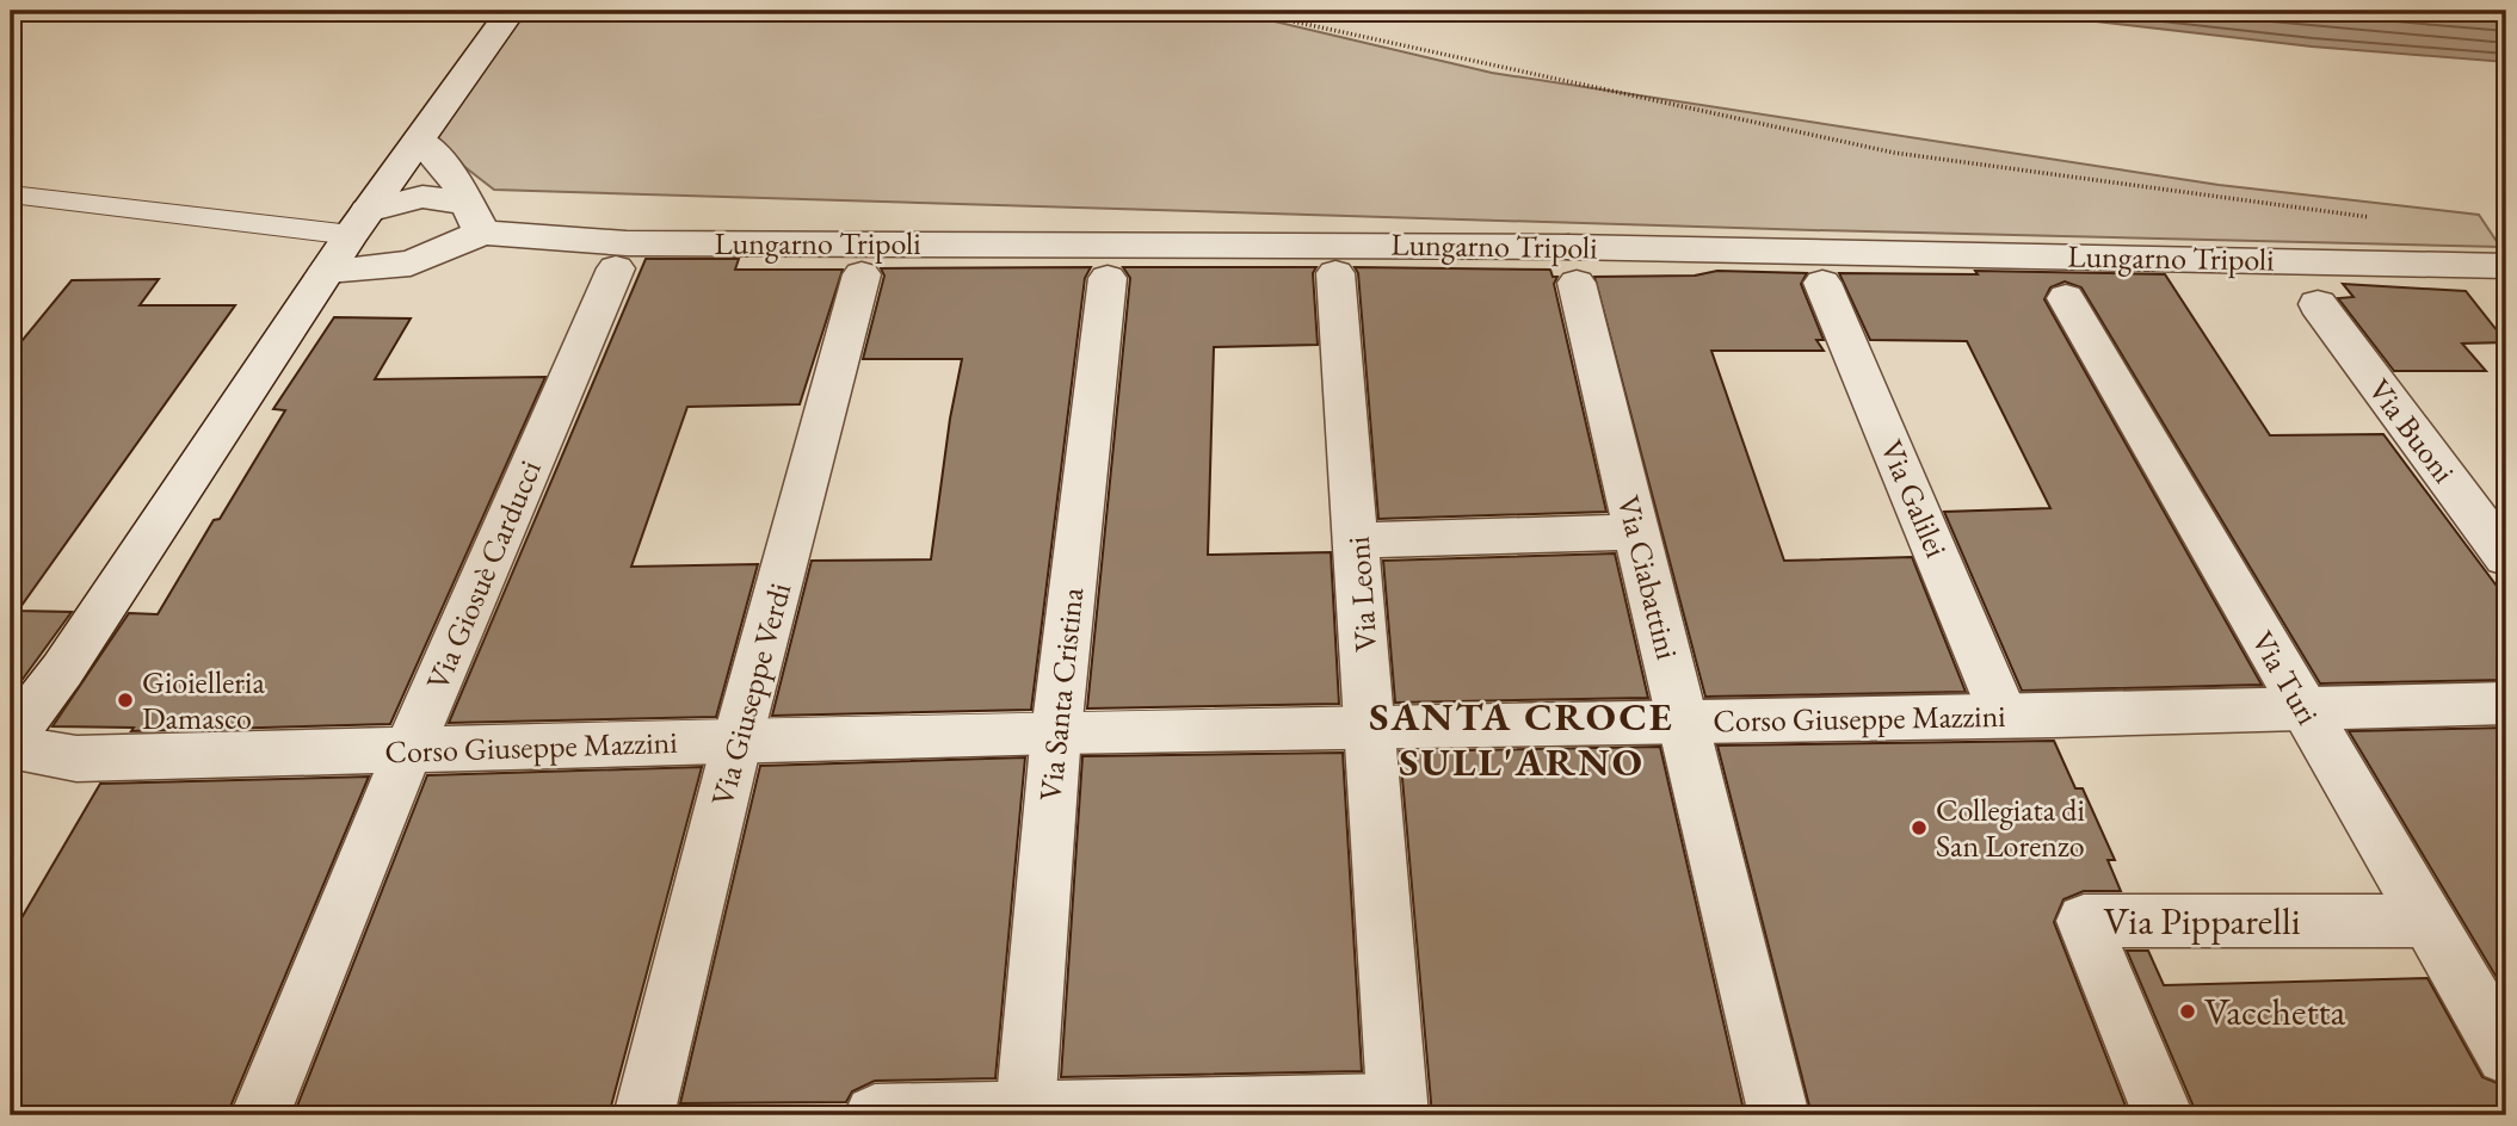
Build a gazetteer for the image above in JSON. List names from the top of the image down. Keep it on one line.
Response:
{"streets":{"street":["Lungarno Tripoli","Via Buoni","Via Galilei","Via Giosuè Carducci","Via Ciabattini","Via Leoni","Via Turi","Via Giuseppe Verdi","Via Santa Cristina","Corso Giuseppe Mazzini","Via Pipparelli"]},"crossings":[["Lungarno Tripoli","Via Ciabattini"],["Via Galilei","Corso Giuseppe Mazzini"],["Via Giosuè Carducci","Corso Giuseppe Mazzini"],["Via Ciabattini","Corso Giuseppe Mazzini"],["Via Leoni","Corso Giuseppe Mazzini"],["Via Turi","Corso Giuseppe Mazzini"],["Via Turi","Via Pipparelli"],["Via Giuseppe Verdi","Corso Giuseppe Mazzini"],["Via Santa Cristina","Corso Giuseppe Mazzini"]],"districts":["SANTA CROCE SULL'ARNO"],"places":["Gioielleria Damasco","Collegiata di San Lorenzo","Vacchetta"]}
